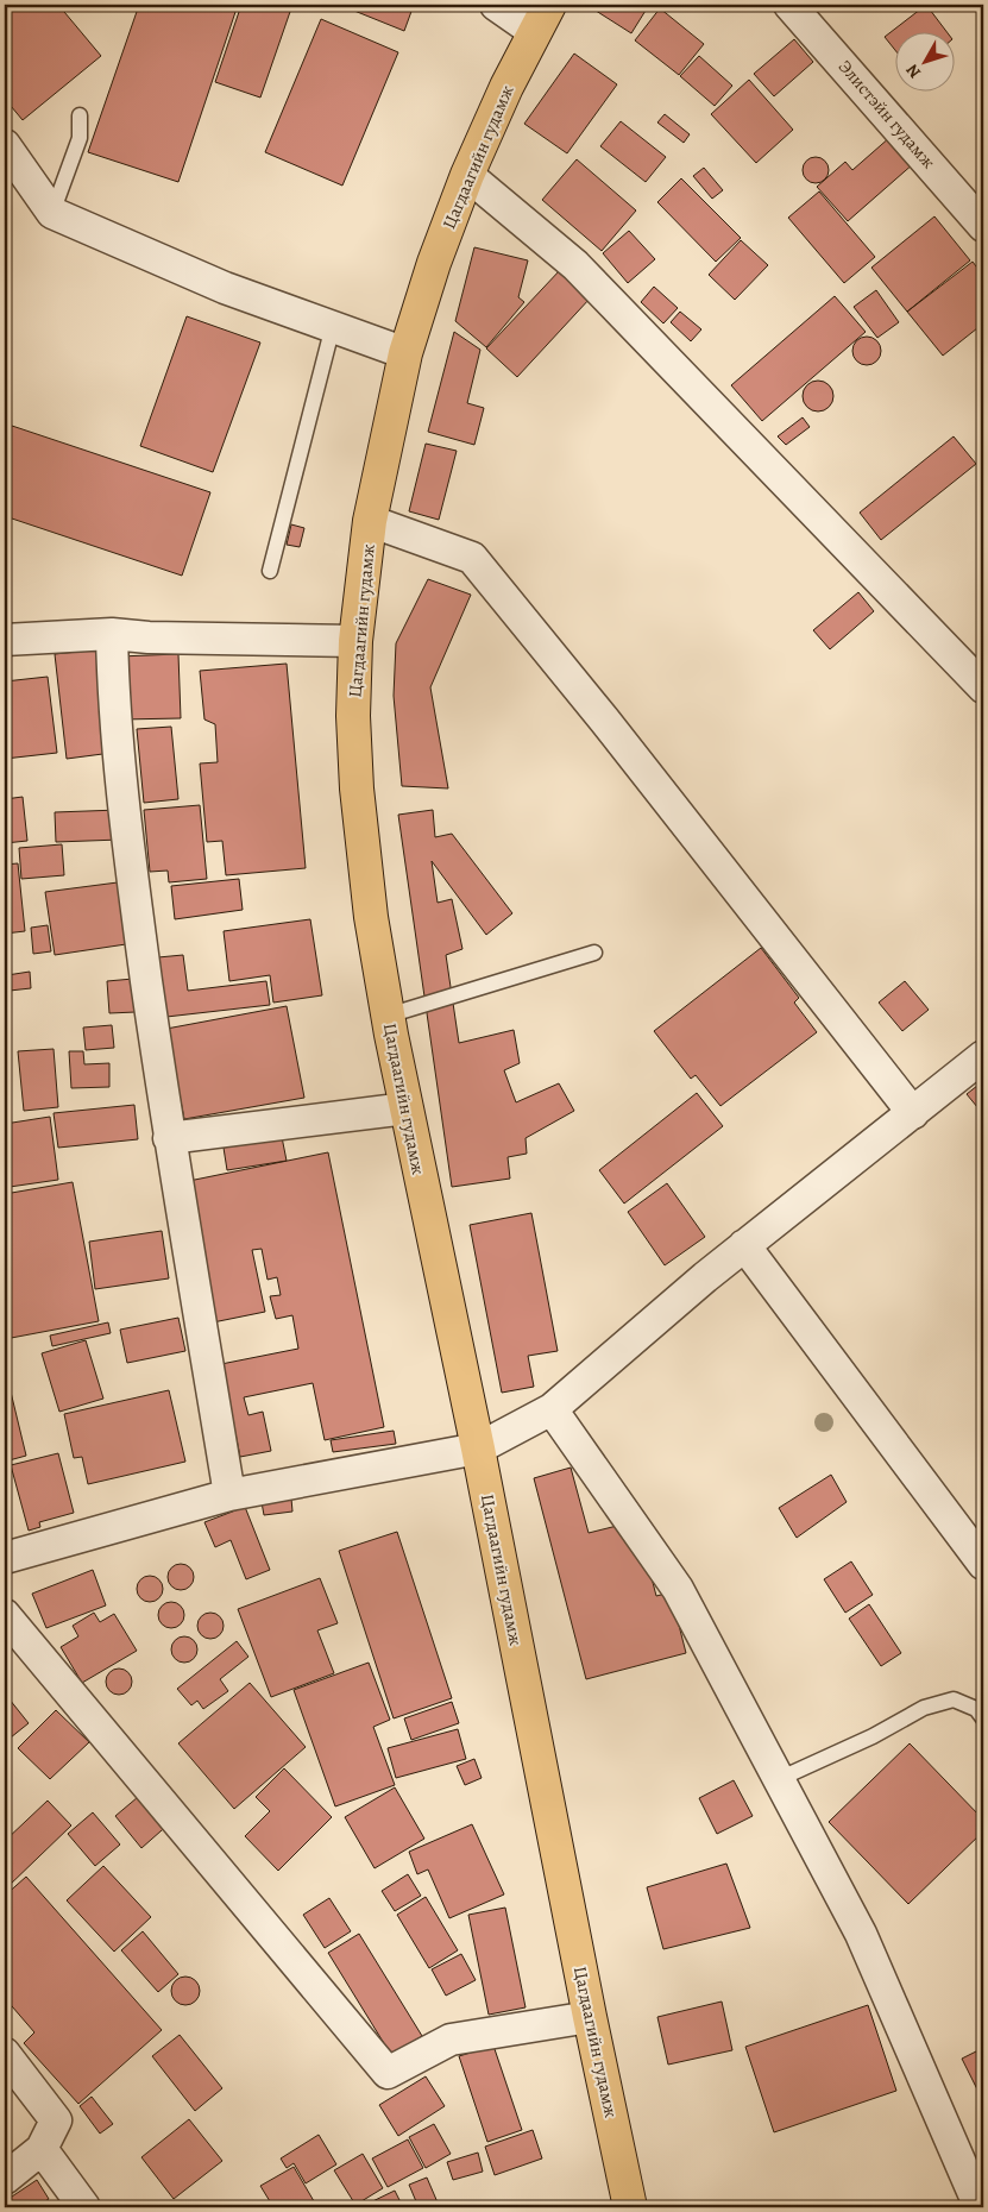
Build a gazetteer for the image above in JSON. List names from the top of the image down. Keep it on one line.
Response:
{"streets":{"main road":["Цагдаагийн гудамж"],"street":["Элистэйн гудамж"]},"north":"bottom left"}
